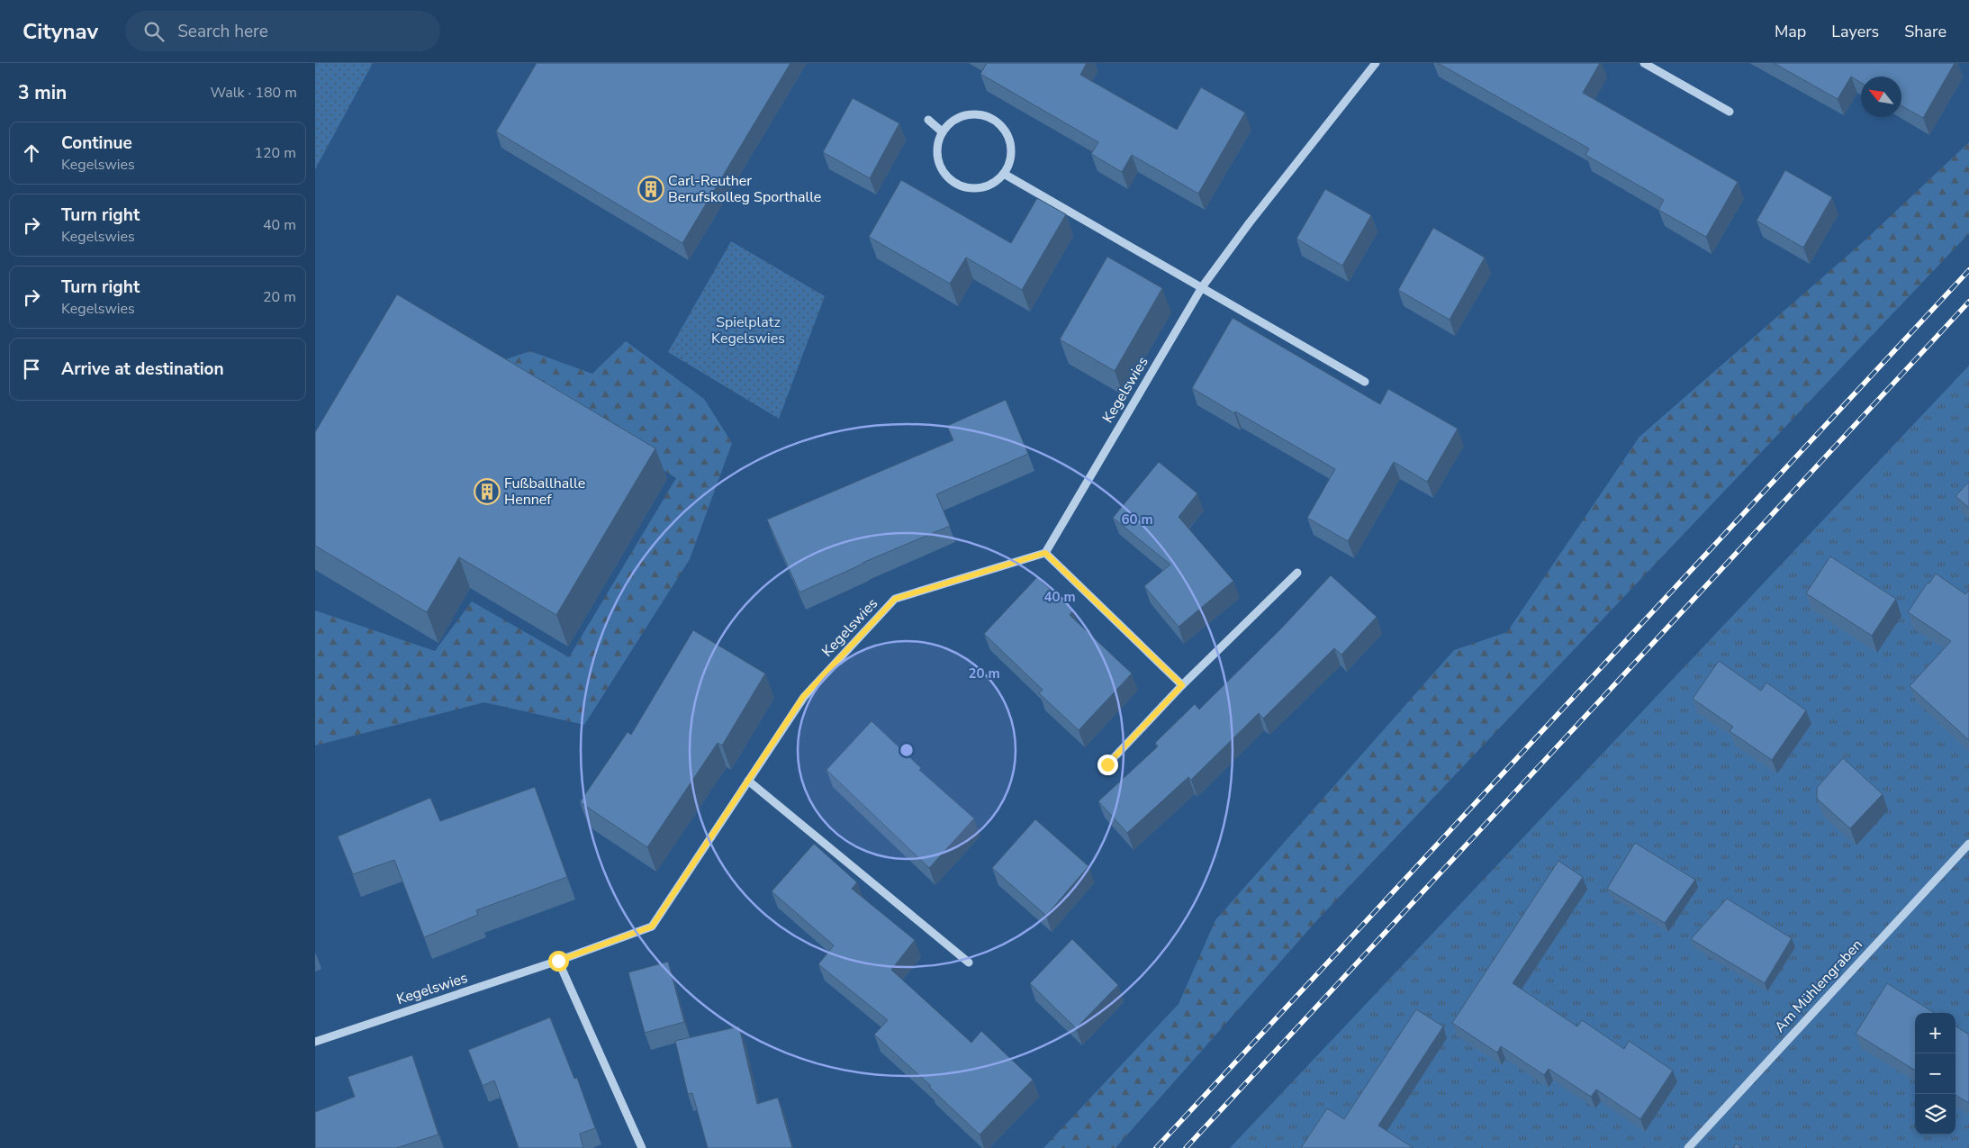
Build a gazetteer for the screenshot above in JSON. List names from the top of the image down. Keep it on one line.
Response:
{"streets":{"street":["Kegelswies","Am Mühlengraben"]},"parks":["Spielplatz Kegelswies"],"places":{"building":["Carl-Reuther Berufskolleg Sporthalle","Fußballhalle Hennef"]},"north":"top left","page":{"header":"Citynav","search":"Search here","nav":["Map","Layers","Share"],"heading":["3 min","Walk · 180 m"],"list":[["Continue","Kegelswies","120 m"],["Turn right","Kegelswies","40 m"],["Turn right","Kegelswies","20 m"],"Arrive at destination"],"map_buttons":["+","−"]},"rings":["60 m","40 m","20 m"]}
